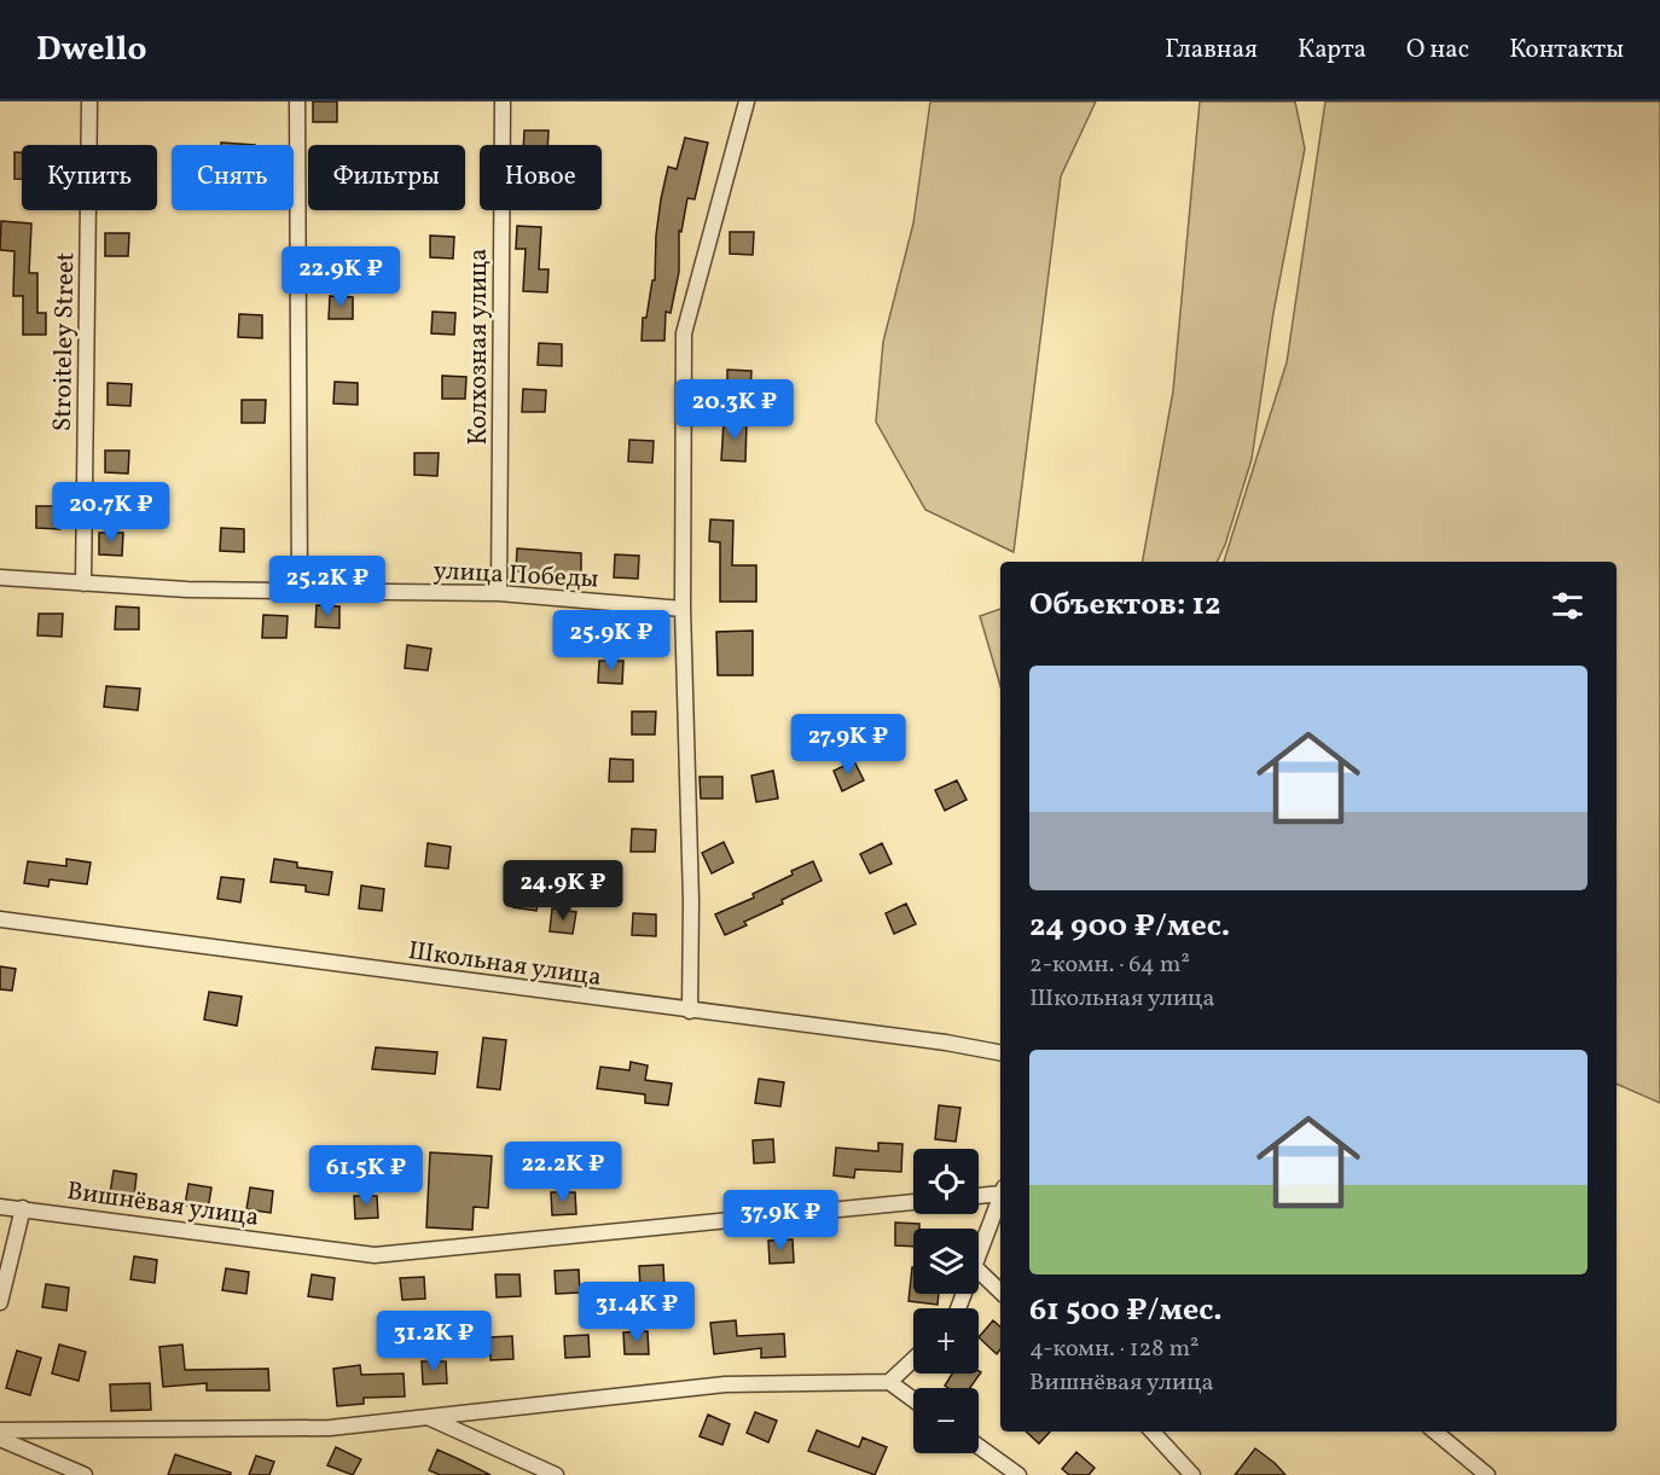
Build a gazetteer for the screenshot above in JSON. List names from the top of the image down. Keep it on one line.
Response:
{"streets":{"street":["Stroiteley Street","Колхозная улица","улица Победы","Школьная улица","Вишнёвая улица"]},"crossings":[["Stroiteley Street","улица Победы"],["Колхозная улица","улица Победы"]],"page":{"header":"Dwello","nav":["Главная","Карта","О нас","Контакты"],"chip":["Купить","Снять","Фильтры","Новое"],"price":["22.9K ₽","20.3K ₽","20.7K ₽","25.2K ₽","25.9K ₽","27.9K ₽","24.9K ₽","22.2K ₽","61.5K ₽","37.9K ₽","31.4K ₽","31.2K ₽"],"heading":"Объектов: 12","list":[{"name":"24 900 ₽/мес.","note":"2-комн. · 64 m² · Школьная улица"},{"name":"61 500 ₽/мес.","note":"4-комн. · 128 m² · Вишнёвая улица"}],"map_buttons":["+","−"]}}
